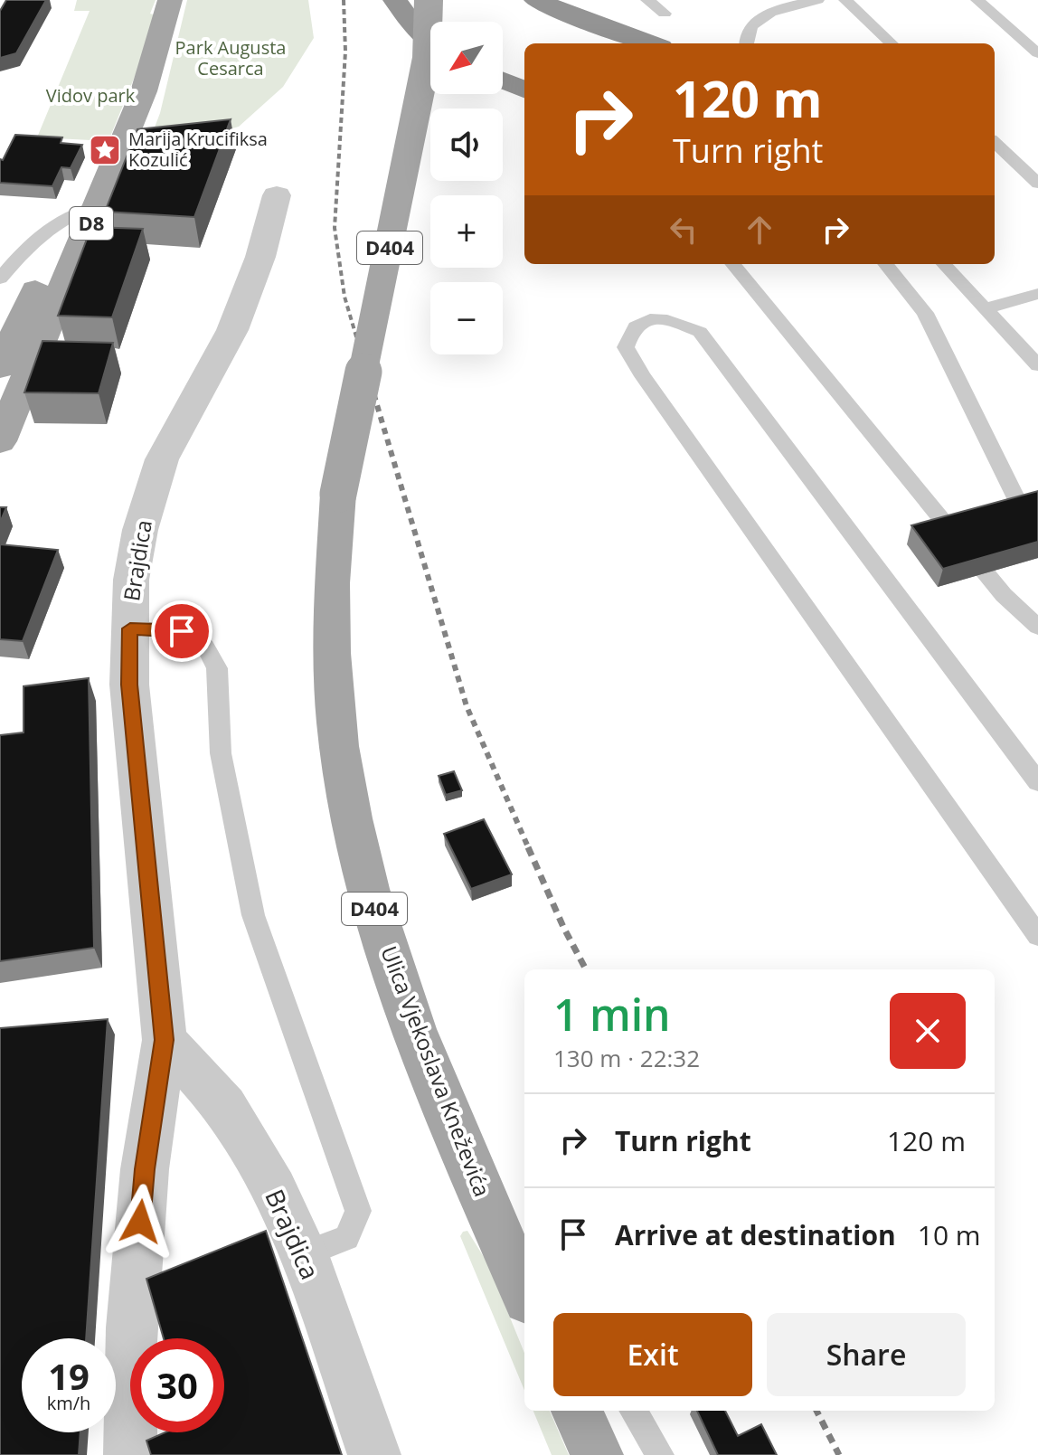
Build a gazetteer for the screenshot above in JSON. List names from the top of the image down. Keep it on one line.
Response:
{"streets":{"main road":["D8","D404","Ulica Vjekoslava Kneževića"],"street":["Brajdica"]},"parks":["Park Augusta Cesarca","Vidov park"],"places":{"place":["Marija Krucifiksa Kozulić"]},"north":"bottom left","page":{"map_buttons":["+","−"],"turn":["120 m","Turn right"],"heading":["1 min","130 m · 22:32"],"list":[{"name":"Turn right","value":"120 m"},{"name":"Arrive at destination","value":"10 m"}],"buttons":["Exit","Share"],"speed":"19 km/h","limit":"30"}}
